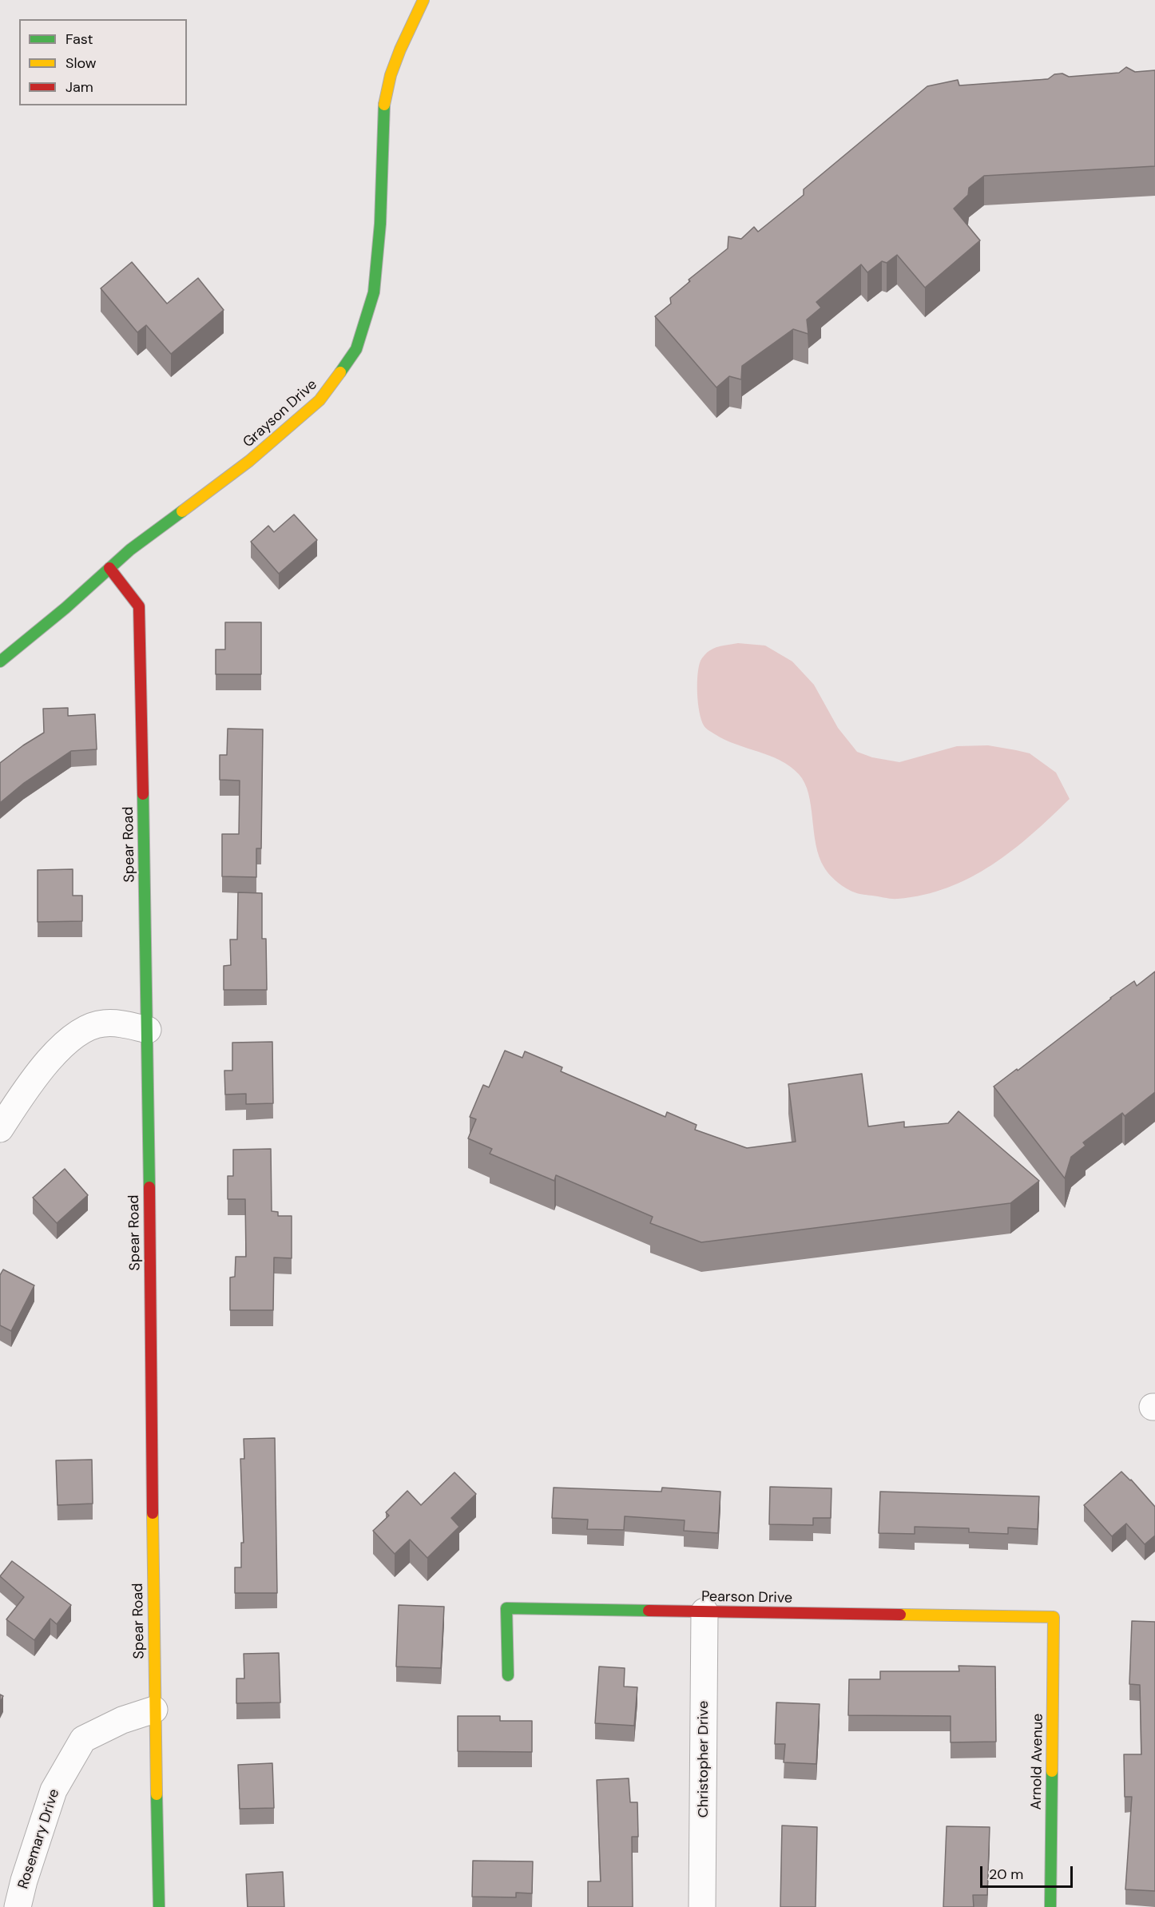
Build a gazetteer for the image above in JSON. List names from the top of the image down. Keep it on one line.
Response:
{"streets":{"street":["Grayson Drive","Spear Road","Pearson Drive","Christopher Drive","Arnold Avenue","Rosemary Drive"]},"crossings":[["Grayson Drive","Spear Road"],["Spear Road","Rosemary Drive"],["Pearson Drive","Christopher Drive"],["Pearson Drive","Arnold Avenue"]],"legend":["Fast","Slow","Jam"],"scale_bar":"20 m"}
